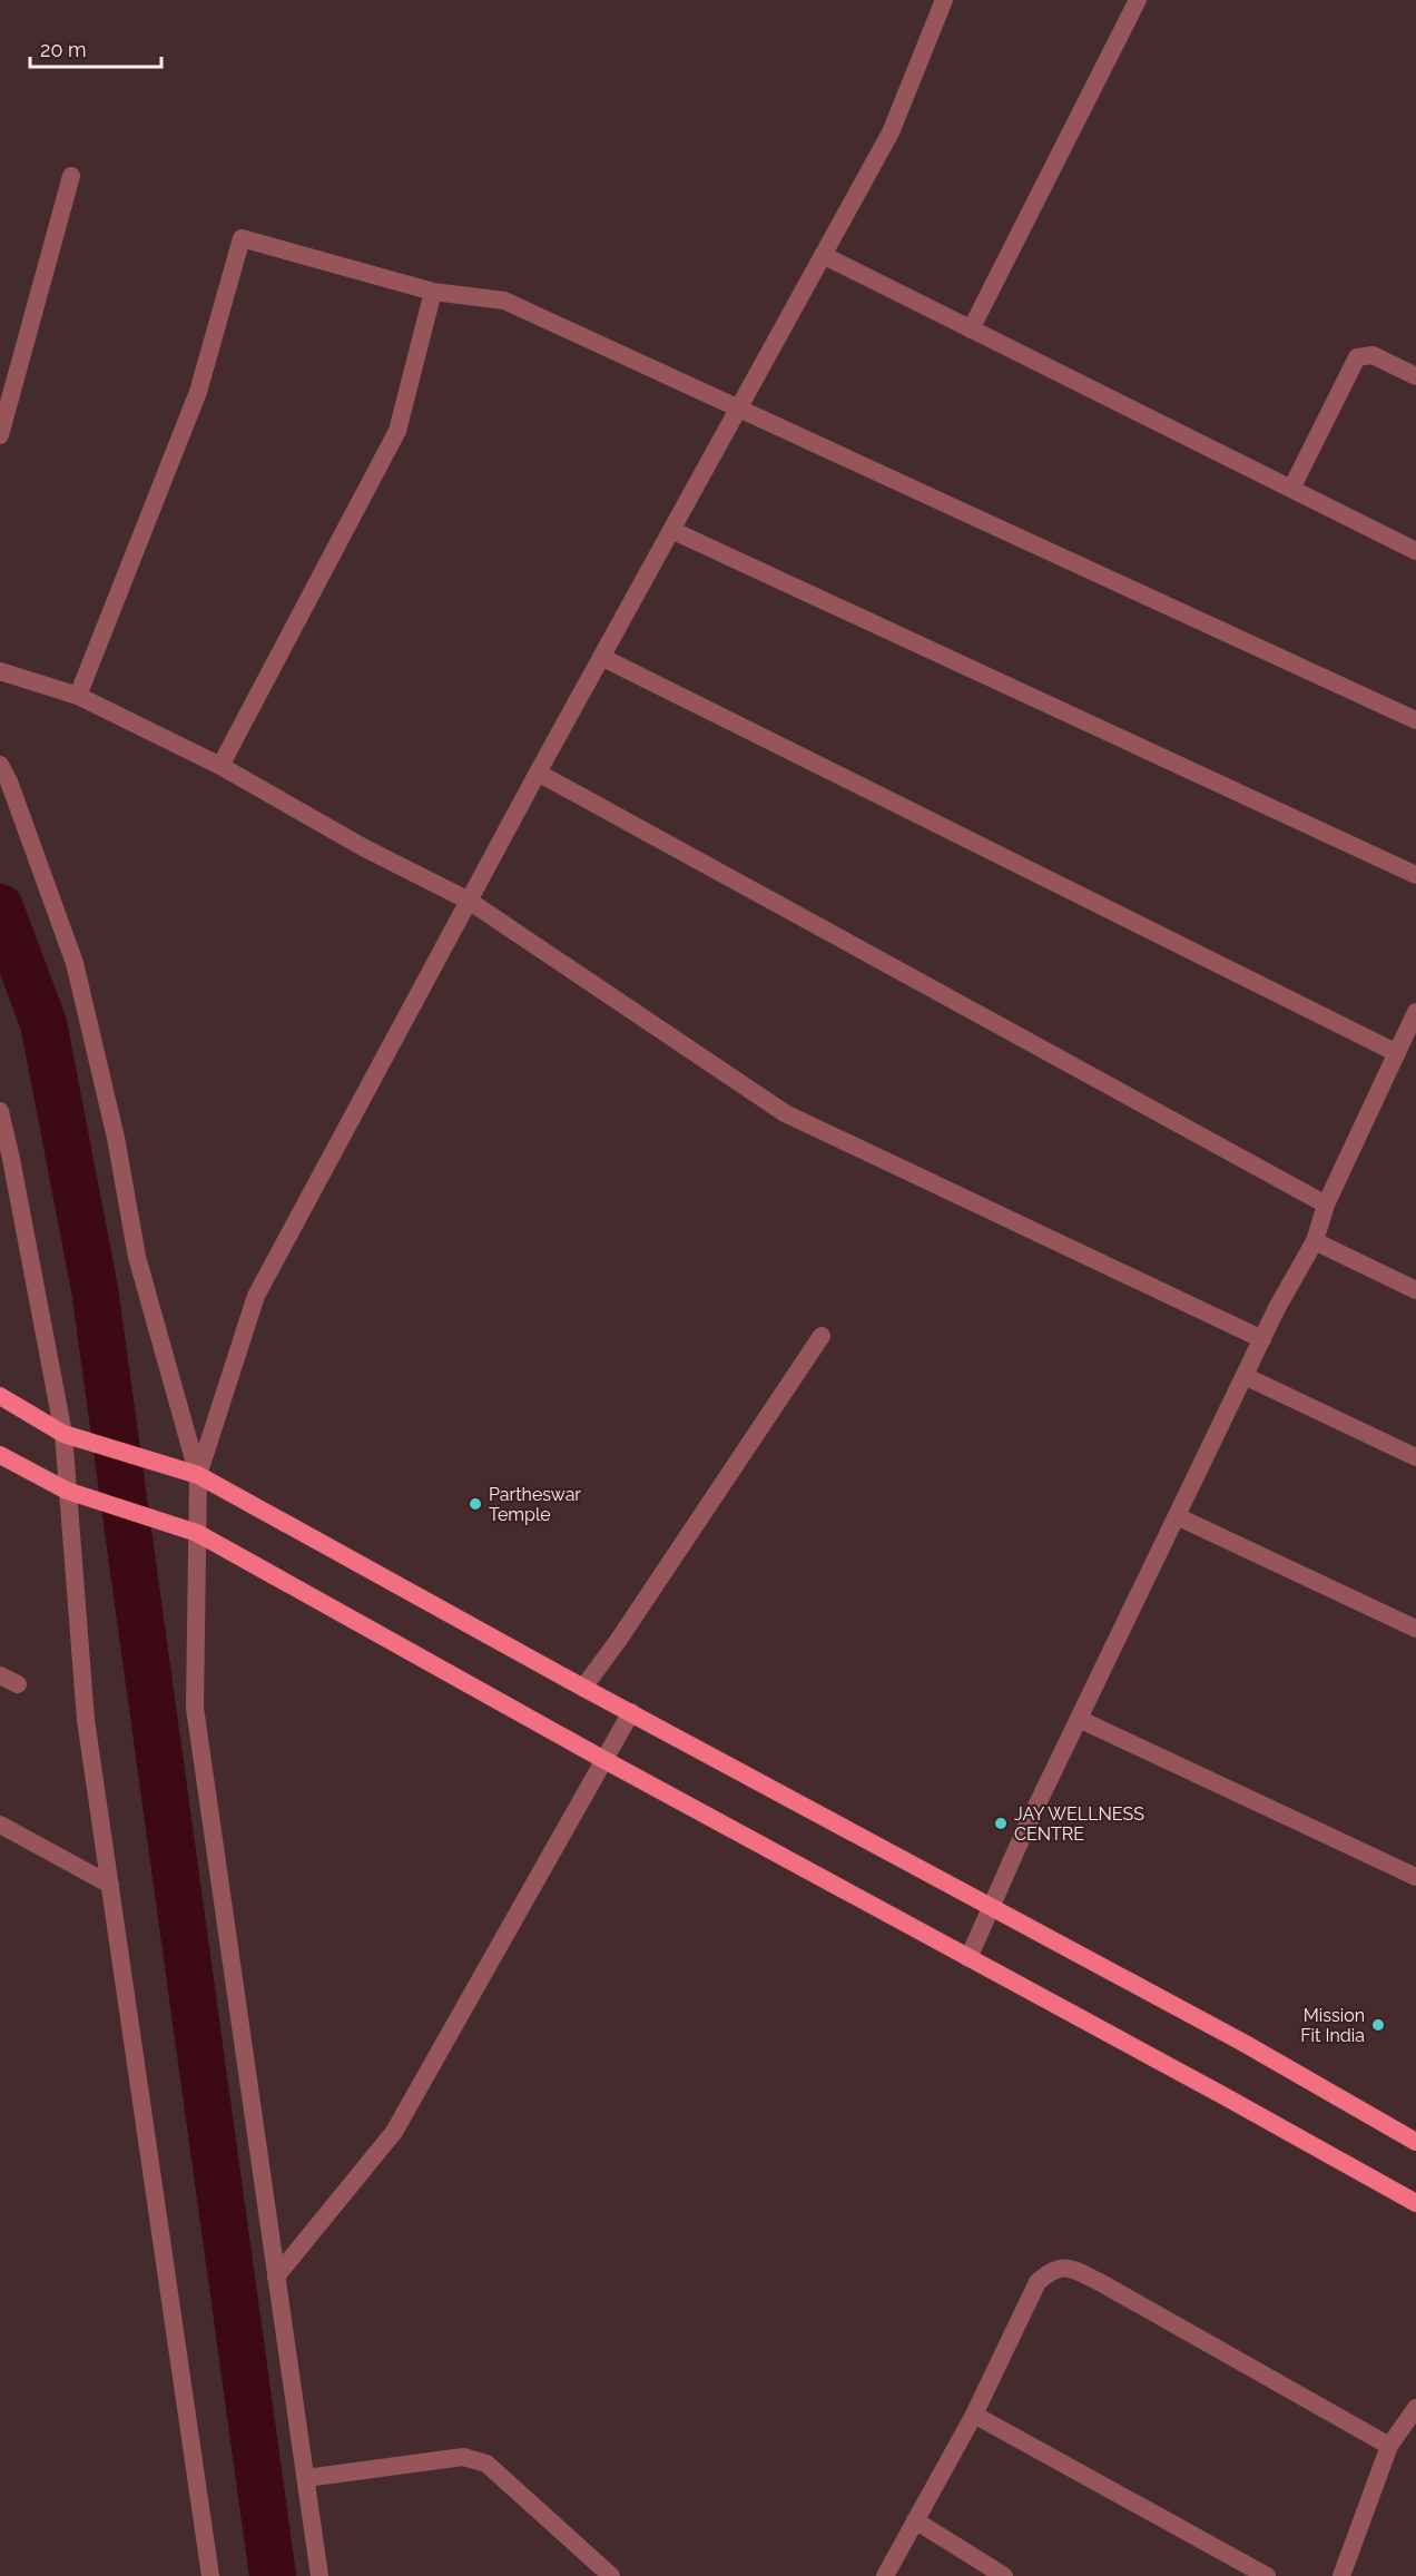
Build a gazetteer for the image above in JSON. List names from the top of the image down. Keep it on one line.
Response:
{"places":["Partheswar Temple","JAY WELLNESS CENTRE","Mission Fit India"],"scale_bar":"20 m"}
